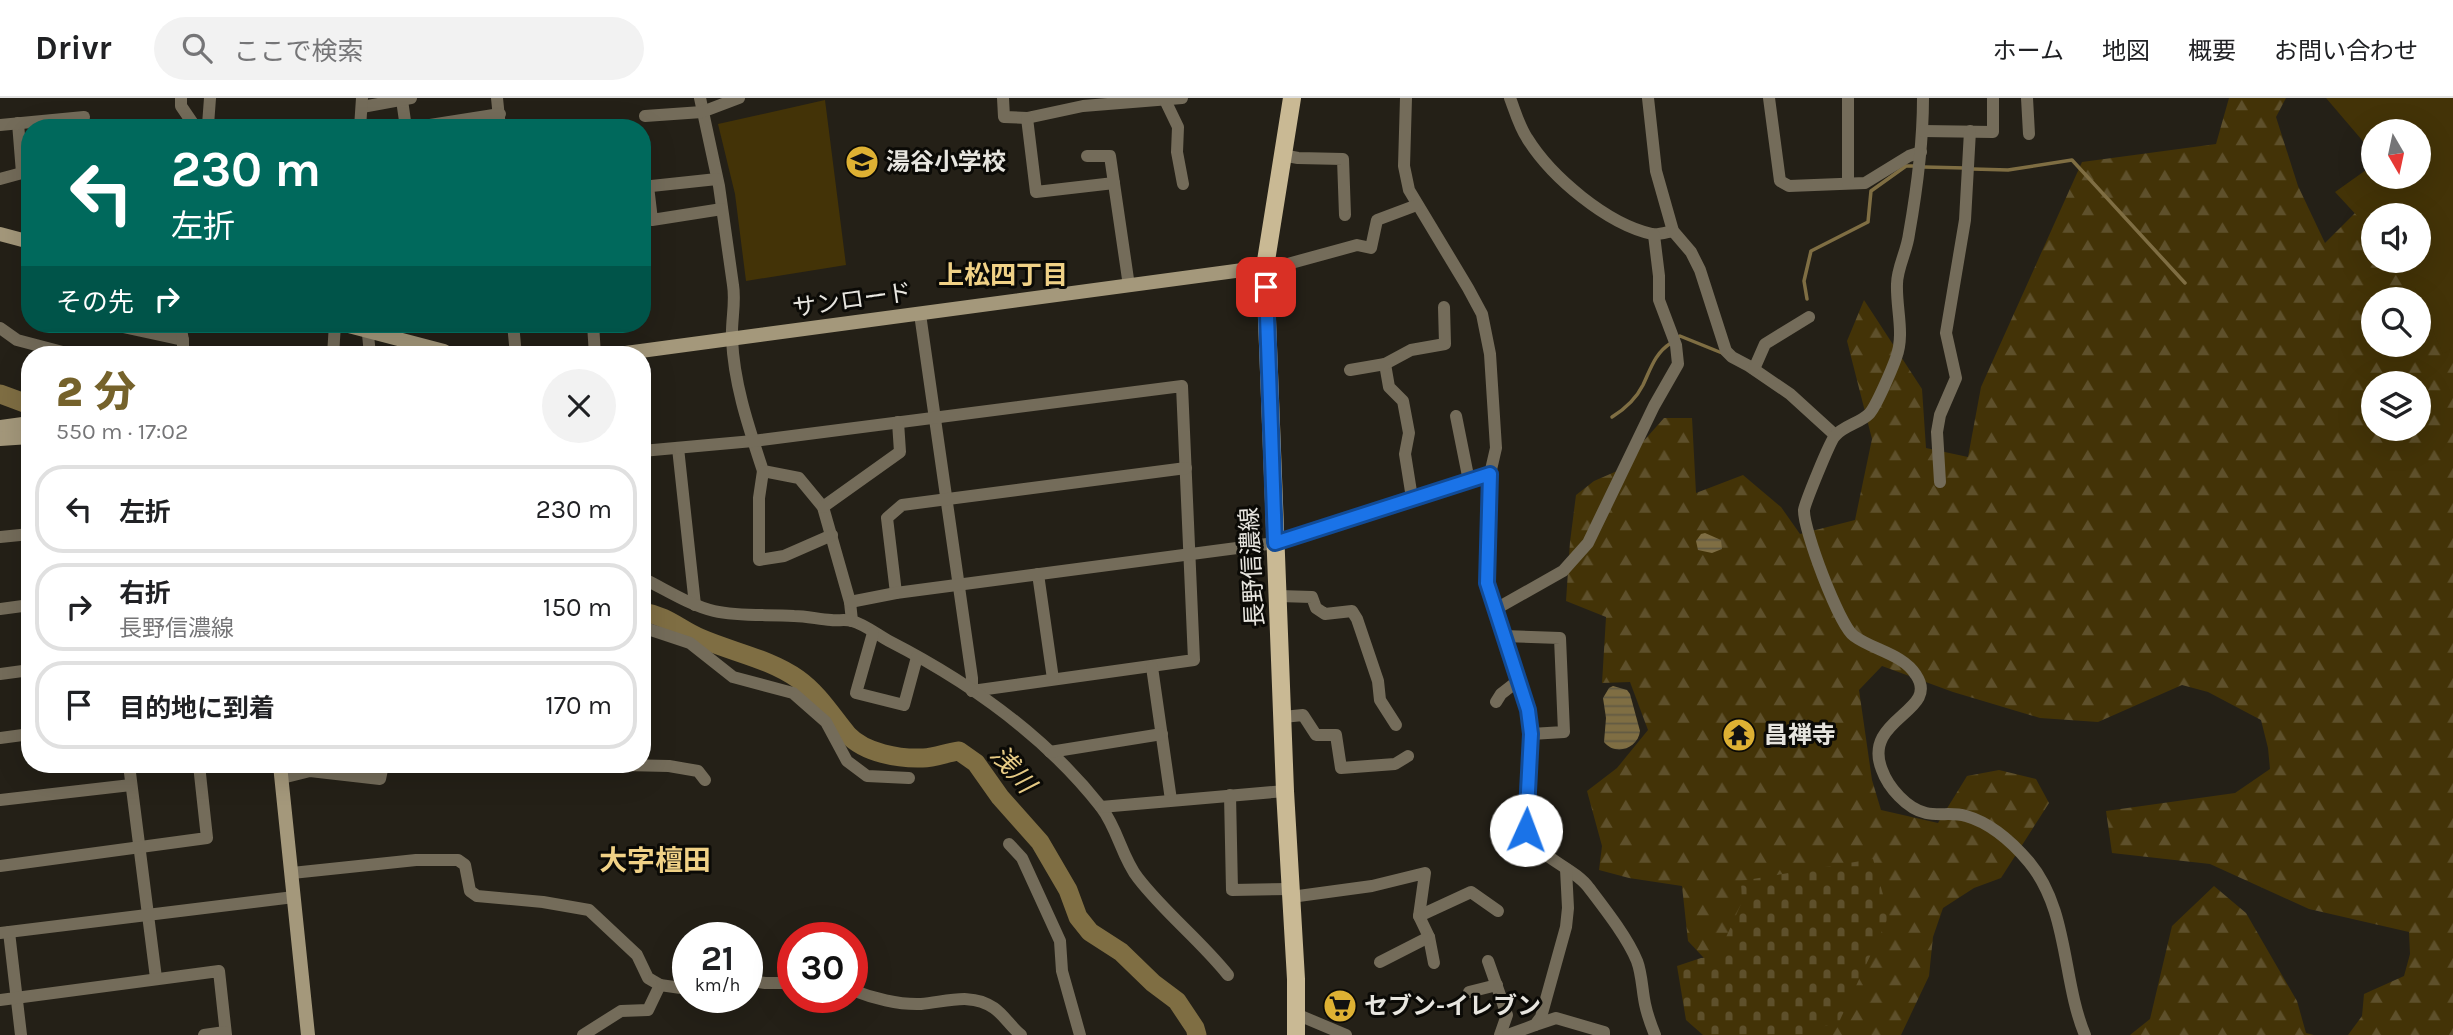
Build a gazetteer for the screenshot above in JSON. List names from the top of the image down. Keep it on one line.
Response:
{"streets":{"main road":["長野信濃線"],"street":["サンロード"]},"crossings":[["サンロード","長野信濃線"]],"districts":["上松四丁目","大字檀田"],"water":["浅川"],"places":{"school or university":["湯谷小学校"],"temple":["昌禅寺"],"supermarket":["セブン-イレブン"]},"north":"bottom","page":{"header":"Drivr","search":"ここで検索","nav":["ホーム","地図","概要","お問い合わせ"],"turn":["230 m","左折"],"then":"その先","heading":["2 分","550 m · 17:02"],"list":[{"name":"左折","value":"230 m"},{"name":"右折","note":"長野信濃線","value":"150 m"},{"name":"目的地に到着","value":"170 m"}],"speed":"21 km/h","limit":"30"}}
